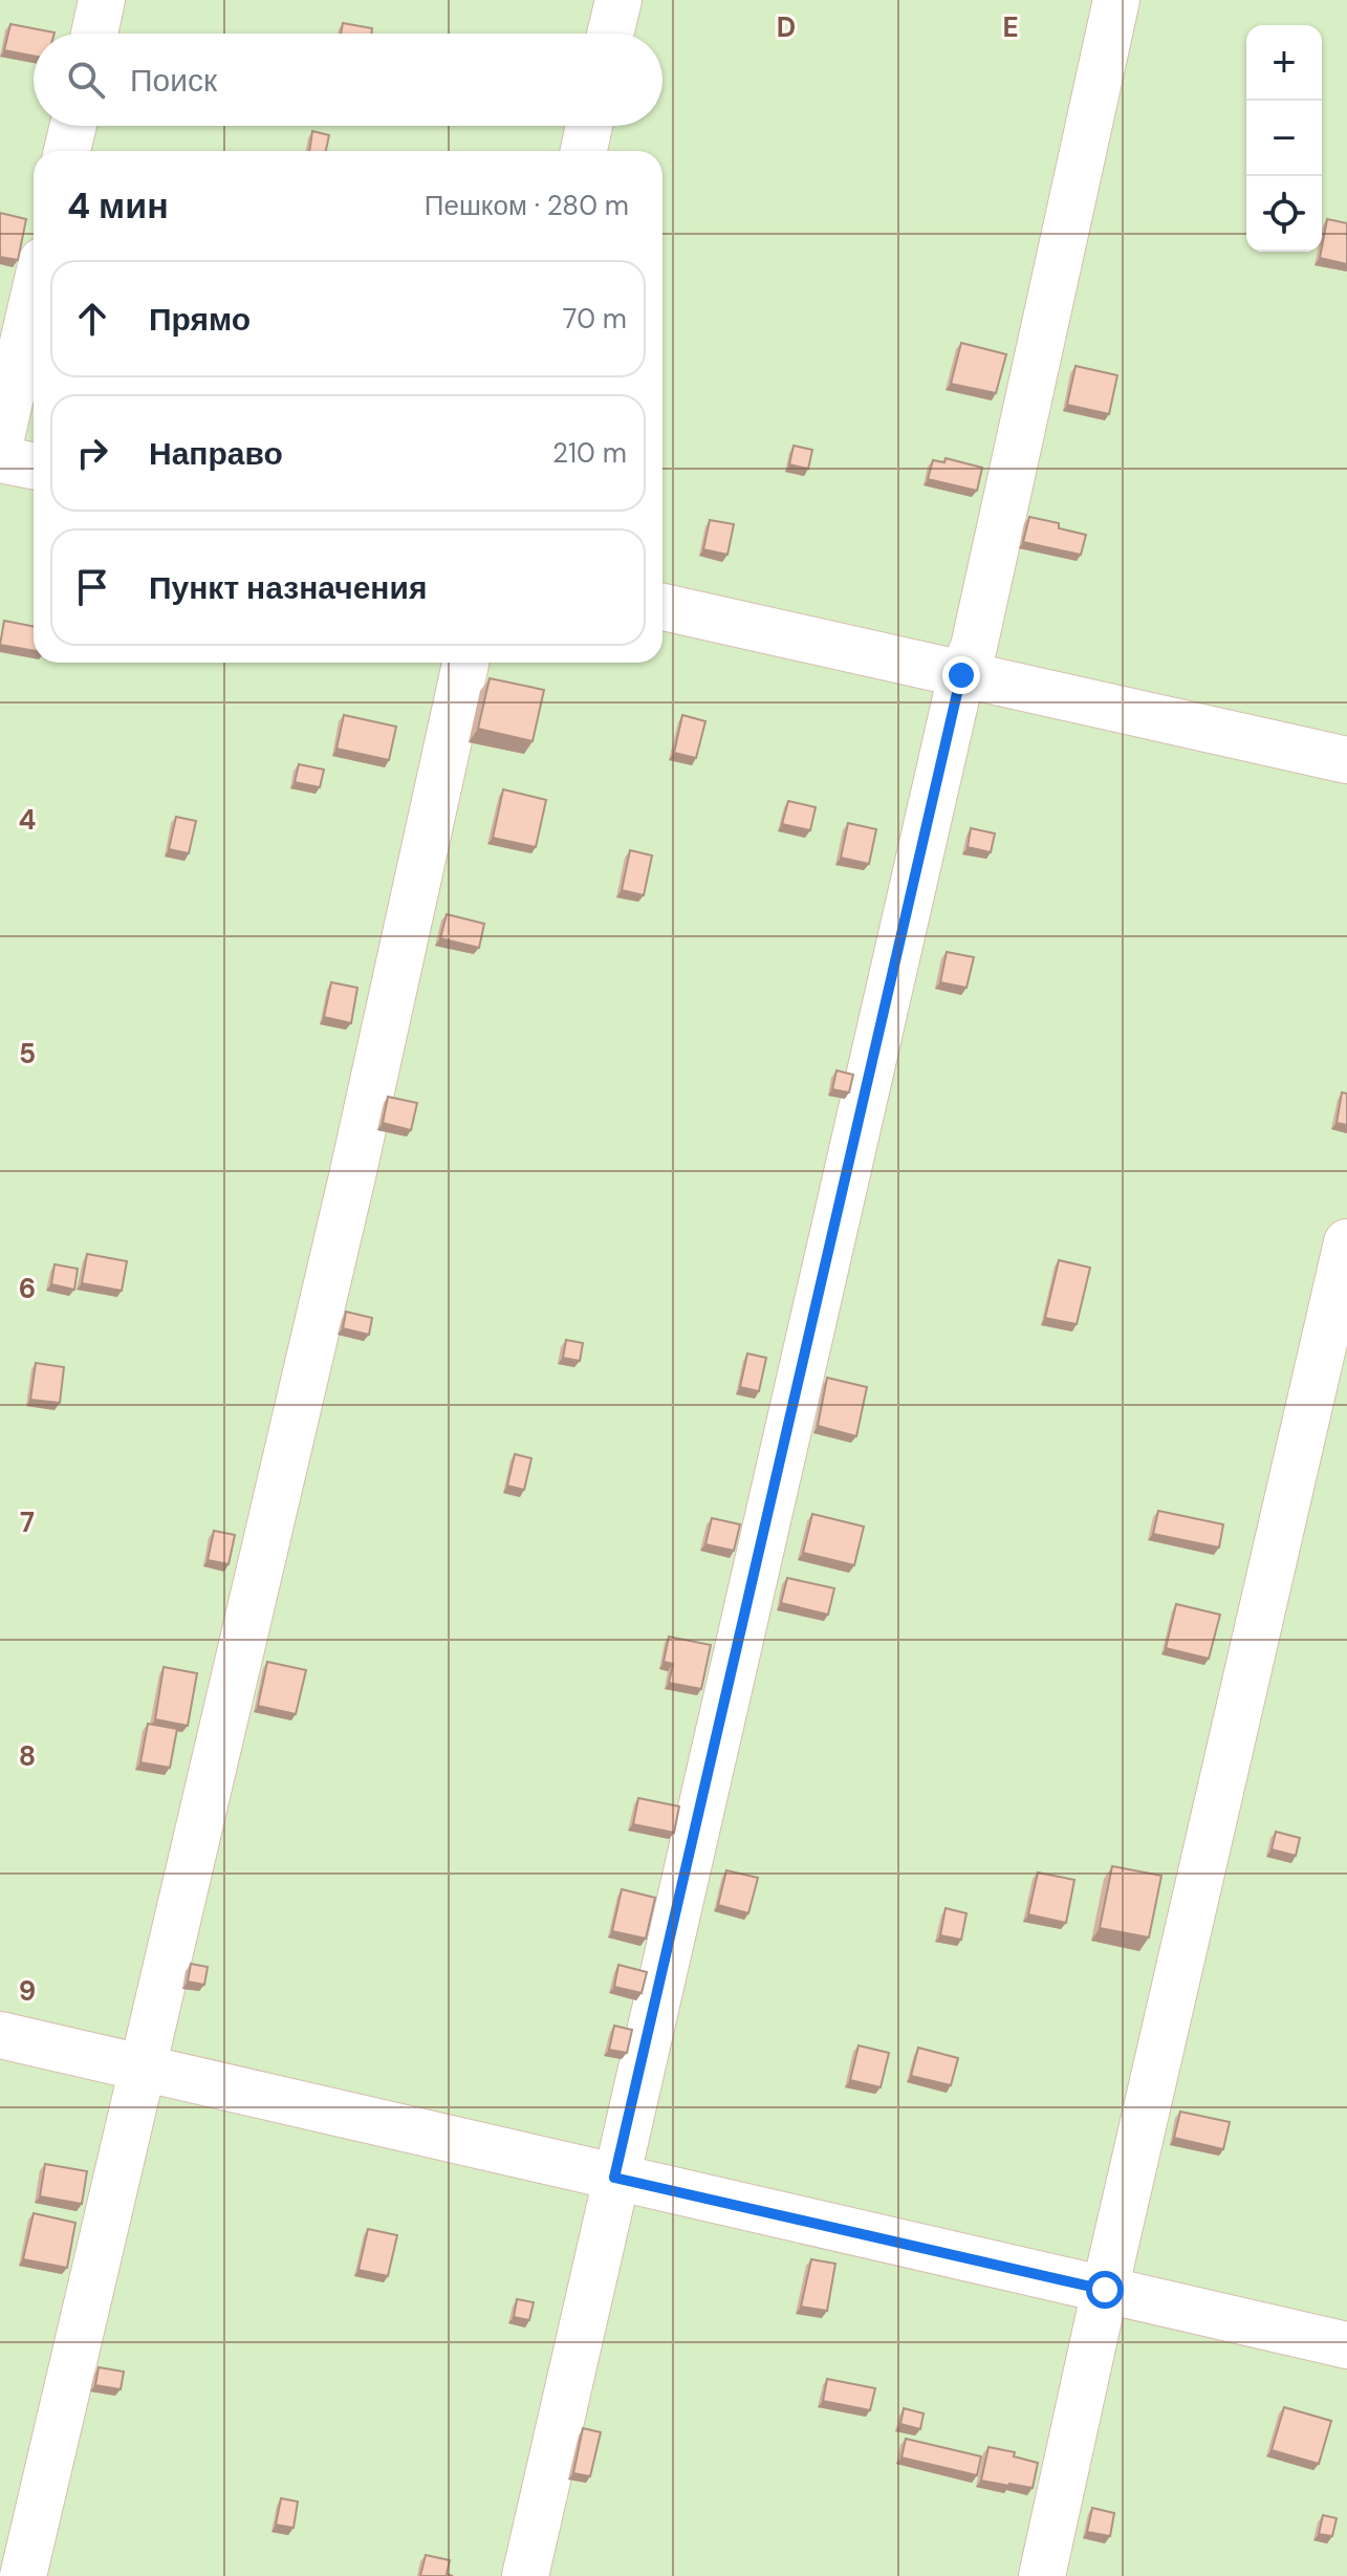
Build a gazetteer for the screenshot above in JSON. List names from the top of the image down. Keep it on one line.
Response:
{"page":{"map_buttons":["+","−"],"search":"Поиск","heading":["4 мин","Пешком · 280 m"],"list":[["Прямо","70 m"],["Направо","210 m"],"Пункт назначения"]},"grid":{"columns":["D","E"],"rows":["4","5","6","7","8","9"]}}
